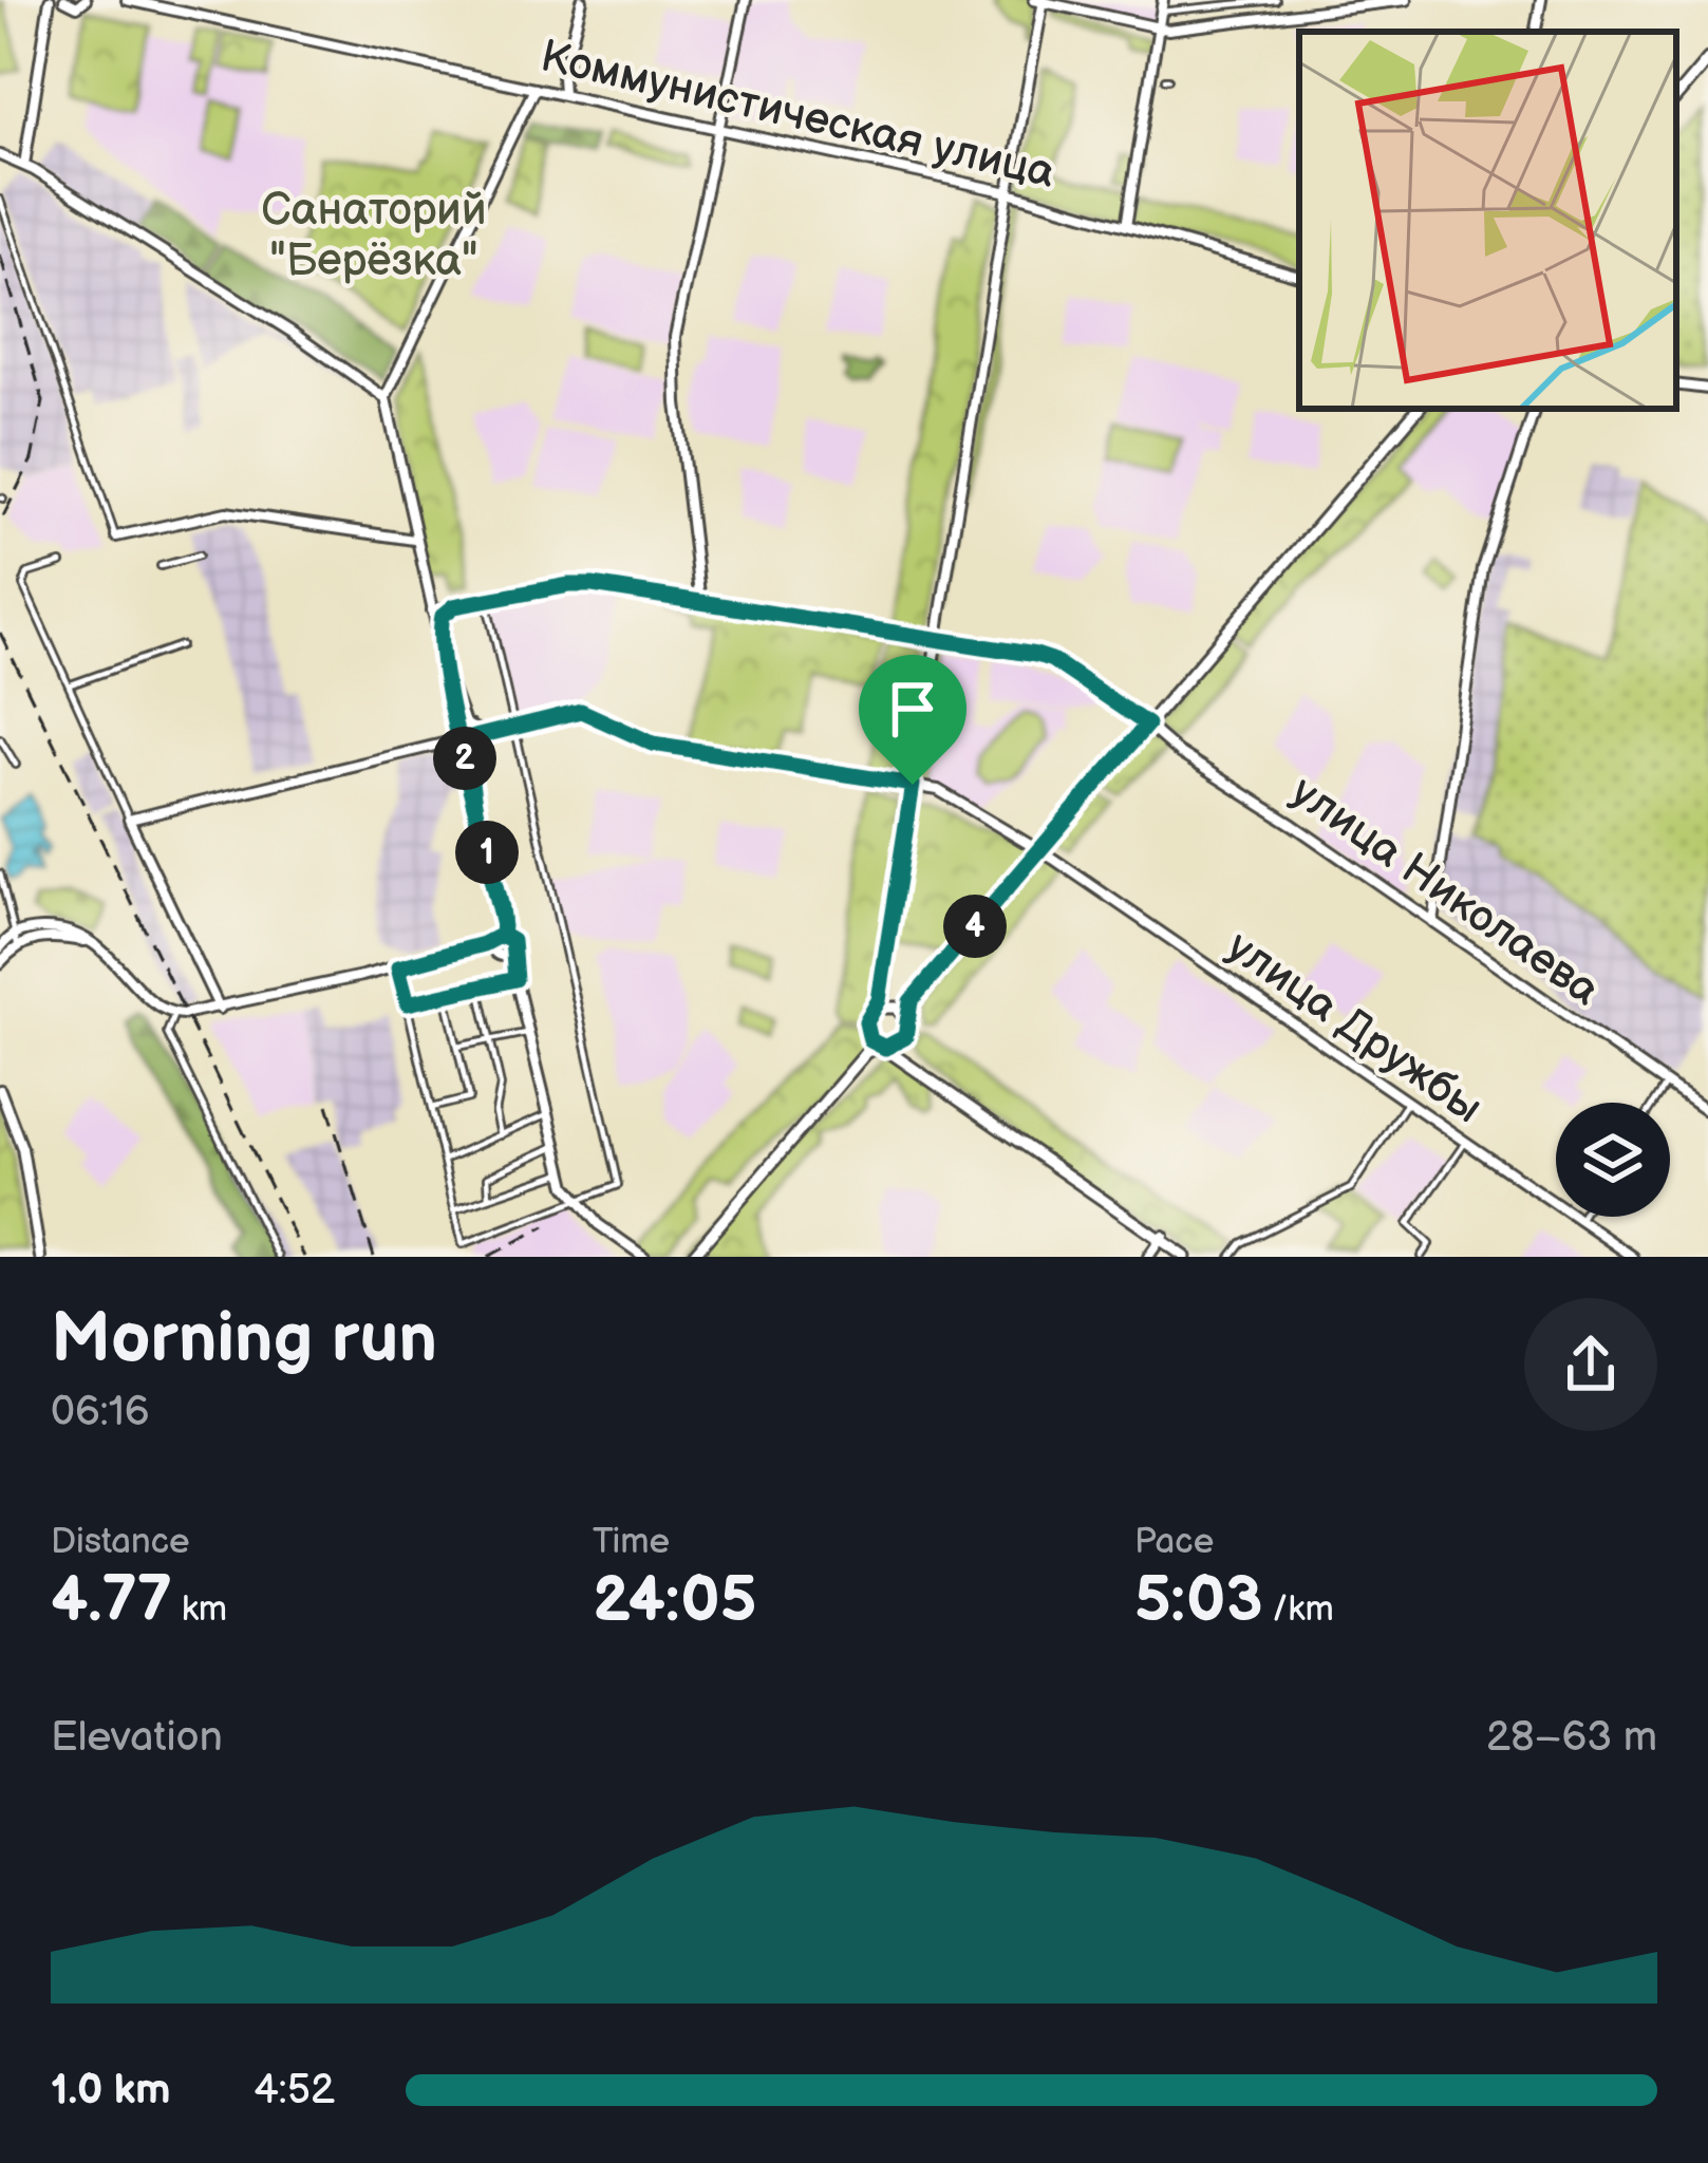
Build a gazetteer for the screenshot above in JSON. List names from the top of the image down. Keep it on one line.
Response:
{"streets":{"main road":["Коммунистическая улица","улица Николаева","улица Дружбы"]},"parks":["Санаторий \"Берёзка\""],"page":{"pins":["2","1","4"],"heading":["Morning run","06:16"],"stats":[["Distance","4.77 km"],["Time","24:05"],["Pace","5:03 /km"]],"chart":["Elevation","28–63 m"],"list":[{"name":"1.0 km","note":"4:52"}]}}
